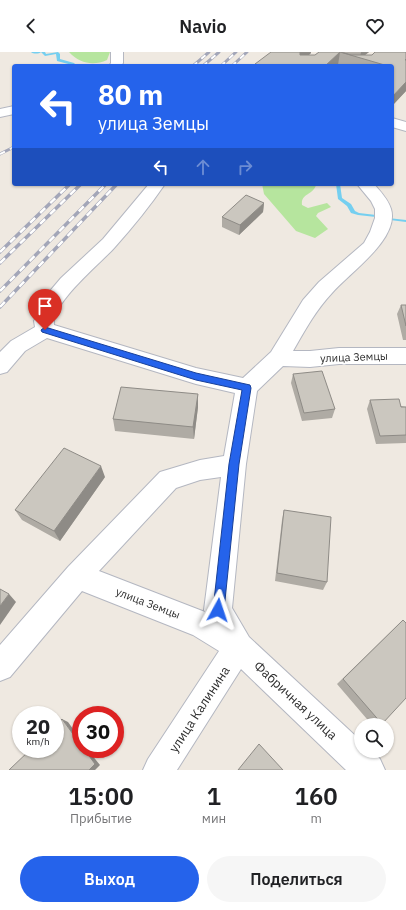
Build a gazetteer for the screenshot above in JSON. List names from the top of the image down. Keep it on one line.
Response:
{"streets":{"street":["улица Земцы","Фабричная улица","улица Калинина"]},"crossings":[["улица Земцы","Фабричная улица"],["улица Земцы","улица Калинина"],["Фабричная улица","улица Калинина"]],"page":{"header":"Navio","turn":["80 m","улица Земцы"],"speed":"20 km/h","limit":"30","eta":["15:00","Прибытие","1","мин","160","m"],"buttons":["Выход","Поделиться"]}}
